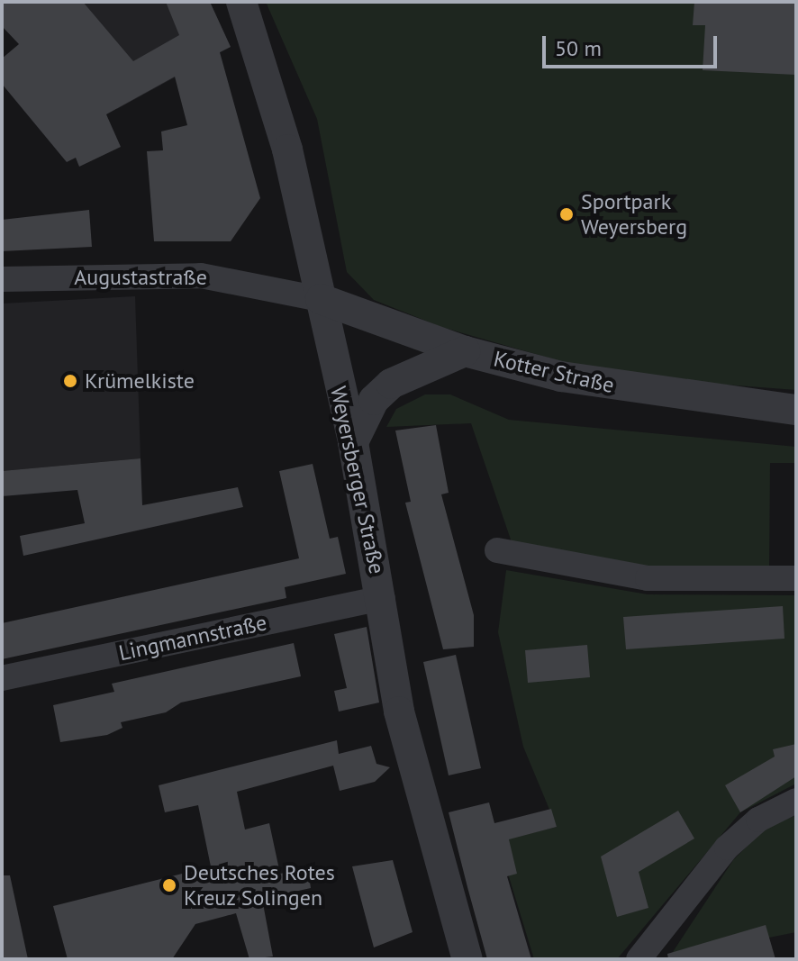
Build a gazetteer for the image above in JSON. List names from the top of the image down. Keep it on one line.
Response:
{"streets":{"street":["Augustastraße","Kotter Straße","Weyersberger Straße","Lingmannstraße"]},"crossings":[["Augustastraße","Kotter Straße"],["Augustastraße","Weyersberger Straße"],["Kotter Straße","Weyersberger Straße"],["Weyersberger Straße","Lingmannstraße"]],"places":["Sportpark Weyersberg","Krümelkiste","Deutsches Rotes Kreuz Solingen"],"scale_bar":"50 m"}
